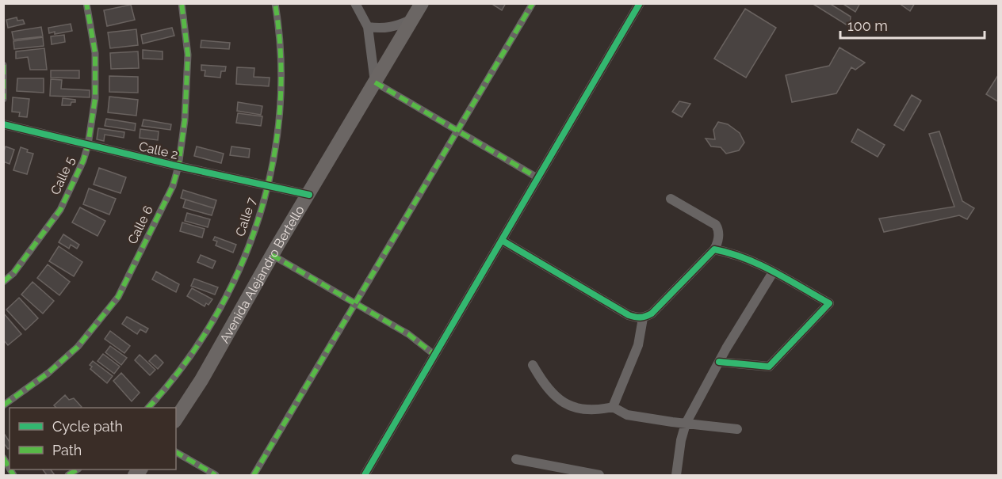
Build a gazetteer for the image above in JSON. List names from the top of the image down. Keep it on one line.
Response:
{"streets":{"main road":["Avenida Alejandro Bertello"],"street":["Calle 2","Calle 5","Calle 7","Calle 6"]},"crossings":[["Calle 2","Calle 5"],["Calle 2","Calle 7"],["Calle 2","Calle 6"],["Calle 2","Avenida Alejandro Bertello"]],"legend":["Cycle path","Path"],"scale_bar":"100 m"}
